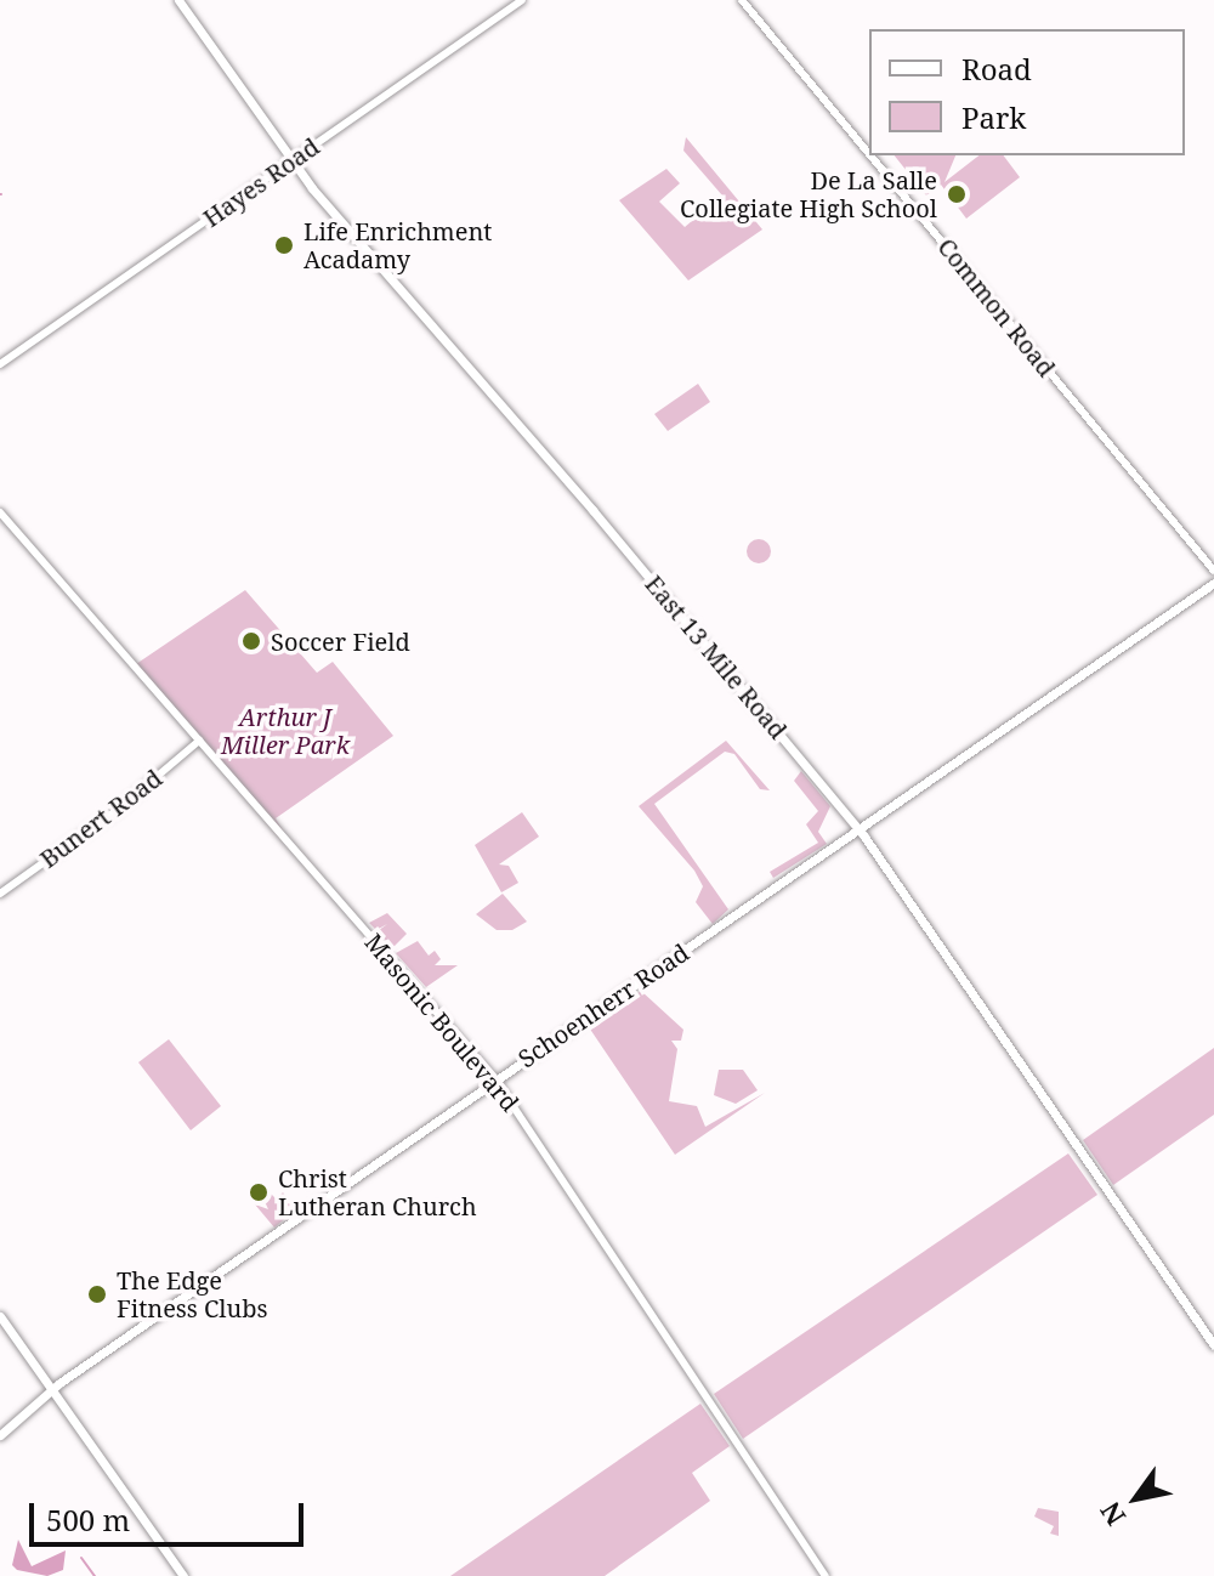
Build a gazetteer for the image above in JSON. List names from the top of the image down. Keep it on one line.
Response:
{"streets":{"main road":["East 13 Mile Road","Schoenherr Road"],"street":["Hayes Road","Common Road","Bunert Road","Masonic Boulevard"]},"crossings":[["Hayes Road","East 13 Mile Road"],["East 13 Mile Road","Schoenherr Road"],["Bunert Road","Masonic Boulevard"],["Schoenherr Road","Masonic Boulevard"]],"parks":["Arthur J Miller Park"],"places":["De La Salle Collegiate High School","Life Enrichment Acadamy","Soccer Field","Christ Lutheran Church","The Edge Fitness Clubs"],"legend":["Road","Park"],"scale_bar":"500 m","north":"bottom left"}
